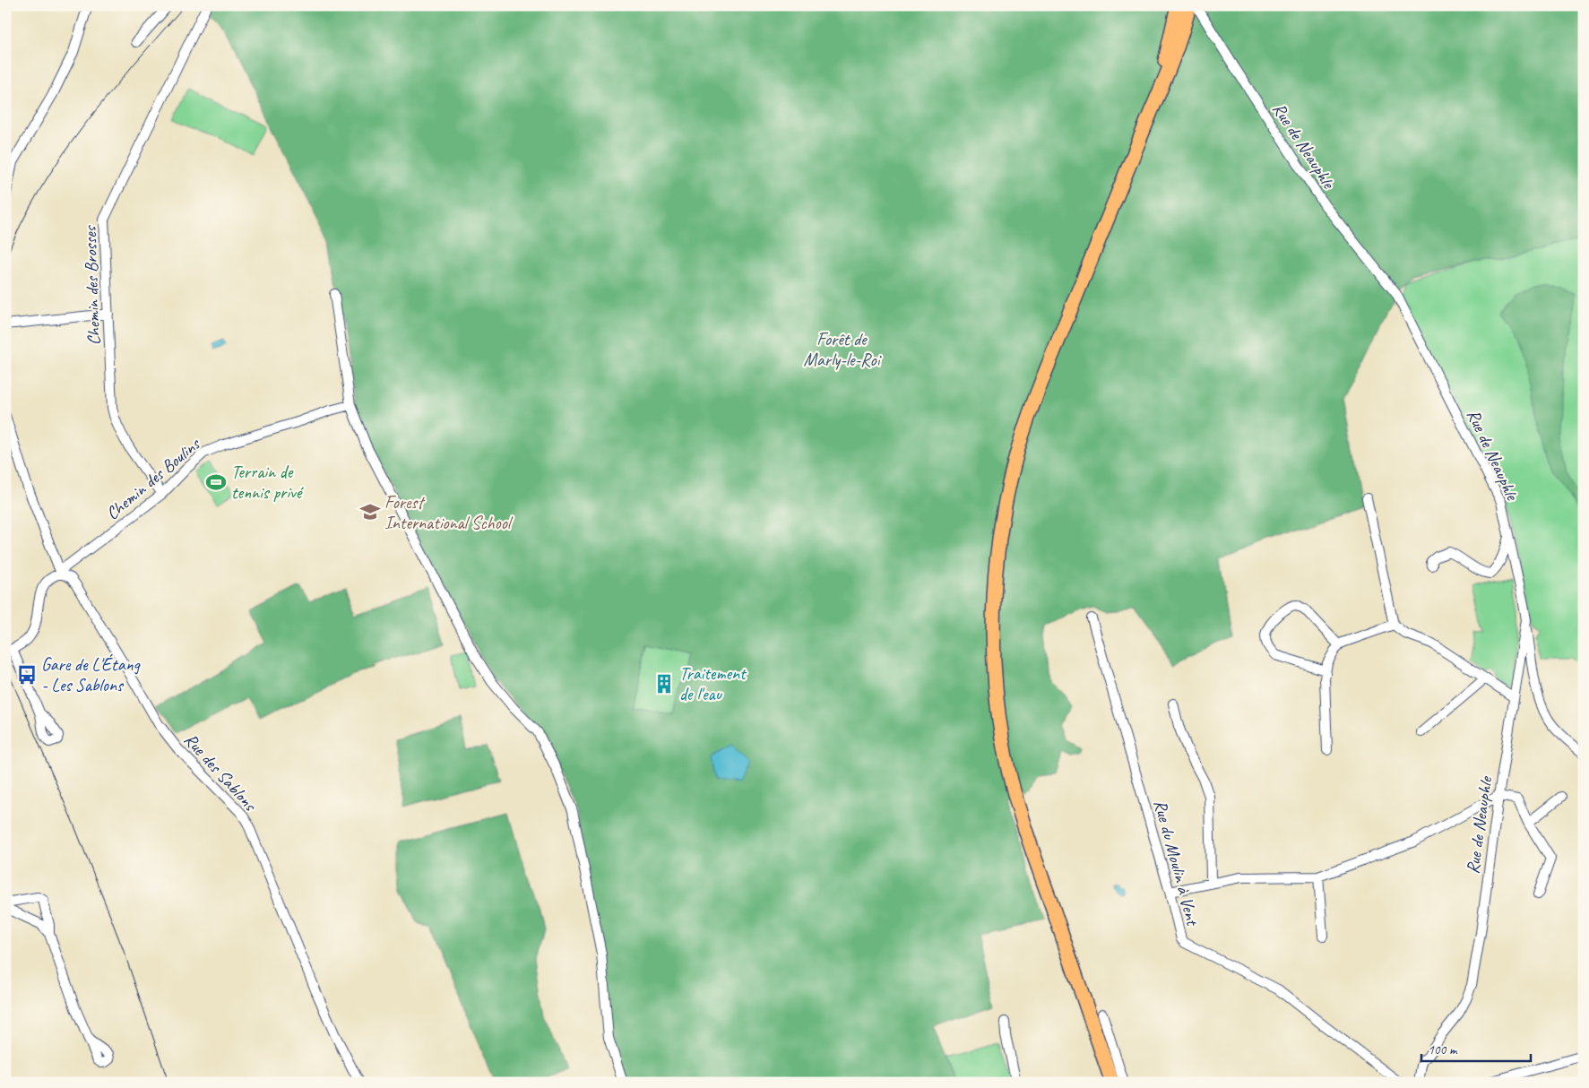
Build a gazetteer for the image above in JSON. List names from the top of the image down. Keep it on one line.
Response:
{"streets":{"street":["Rue de Neauphle","Chemin des Brosses","Chemin des Boulins","Rue des Sablons","Rue du Moulin à Vent"]},"crossings":[["Chemin des Brosses","Chemin des Boulins"],["Chemin des Boulins","Rue des Sablons"]],"parks":["Forêt de Marly-le-Roi"],"places":{"sports":["Terrain de tennis privé"],"school or university":["Forest International School"],"bus stop":["Gare de L'Étang - Les Sablons"],"building":["Traitement de l'eau"]},"scale_bar":"100 m"}
